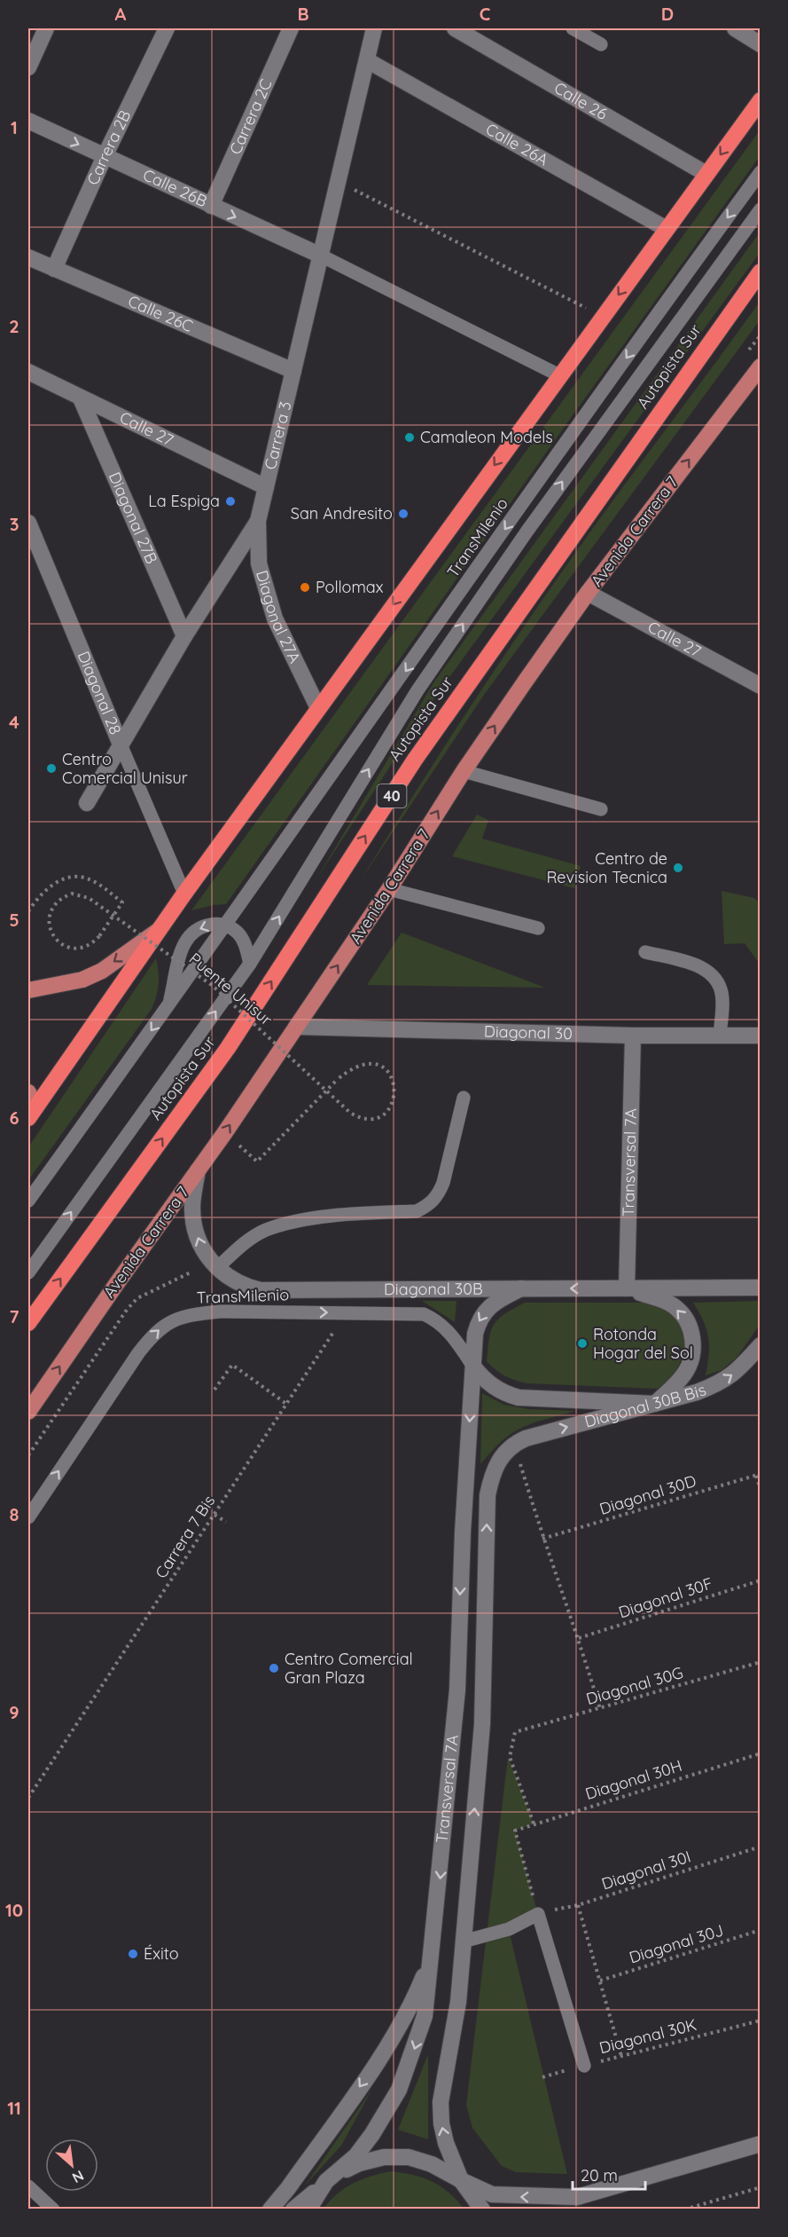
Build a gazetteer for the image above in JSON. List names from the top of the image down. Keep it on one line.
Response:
{"streets":{"highway":["Autopista Sur","40"],"main road":["Avenida Carrera 7"],"street":["Calle 26","Carrera 2C","Calle 26A","Carrera 2B","Calle 26B","Calle 26C","Calle 27","Carrera 3","Diagonal 27B","Diagonal 27A","Diagonal 28","Diagonal 30","Transversal 7A","Diagonal 30B","Diagonal 30B Bis"],"lane":["TransMilenio"],"path":["Puente Unisur","Diagonal 30D","Carrera 7 Bis","Diagonal 30F","Diagonal 30G","Diagonal 30H","Diagonal 30I","Diagonal 30J","Diagonal 30K"]},"crossings":[["Carrera 2C","Calle 26B"],["Calle 26A","Carrera 3"],["Carrera 2B","Calle 26B"],["Carrera 2B","Calle 26C"],["Calle 26B","Carrera 3"],["Calle 26C","Carrera 3"],["Calle 27","Carrera 3"],["Calle 27","Diagonal 27B"],["Calle 27","Avenida Carrera 7"],["Carrera 3","Diagonal 27B"],["Carrera 3","Diagonal 27A"],["Carrera 3","Diagonal 28"],["Avenida Carrera 7","Diagonal 30"],["Avenida Carrera 7","Diagonal 30B"],["TransMilenio","Transversal 7A"],["TransMilenio","Carrera 7 Bis"],["Diagonal 30","Transversal 7A"],["Transversal 7A","Diagonal 30B"],["Transversal 7A","Diagonal 30B Bis"],["Diagonal 30G","Diagonal 30H"],["Diagonal 30H","Diagonal 30I"]],"one_way":["Calle 26B","Avenida Carrera 7","Diagonal 30B Bis"],"places":["Camaleon Models","La Espiga","San Andresito","Pollomax","Centro Comercial Unisur","Centro de Revision Tecnica","Rotonda Hogar del Sol","Centro Comercial Gran Plaza","Éxito"],"scale_bar":"20 m","north":"bottom right","grid":{"columns":["A","B","C","D"],"rows":["1","2","3","4","5","6","7","8","9","10","11"]}}
